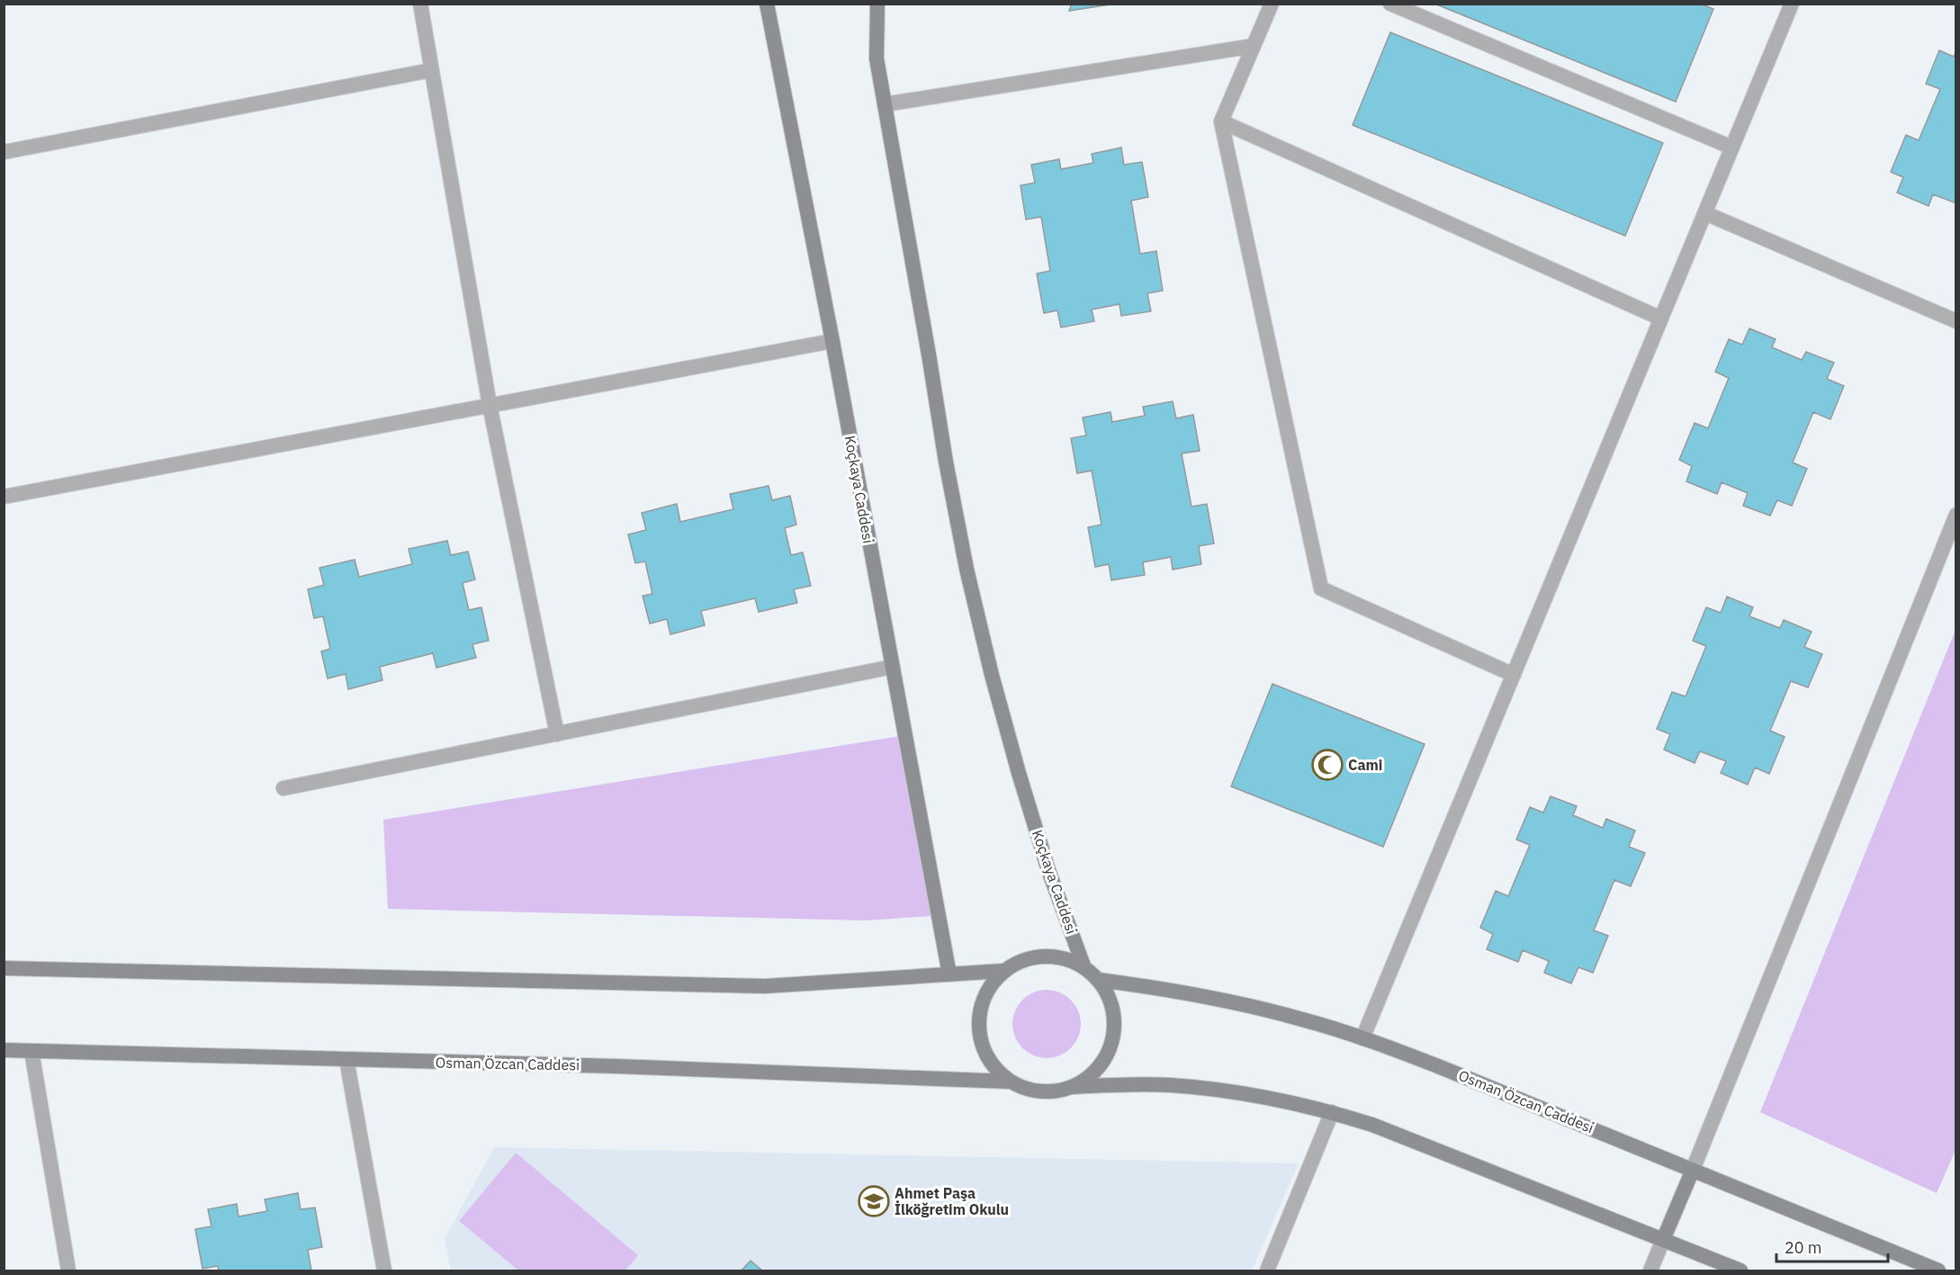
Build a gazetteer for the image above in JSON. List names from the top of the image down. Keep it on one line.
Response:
{"streets":{"main road":["Koçkaya Caddesi","Osman Özcan Caddesi"]},"crossings":[["Koçkaya Caddesi","Osman Özcan Caddesi"]],"places":{"mosque":["Cami"],"school or university":["Ahmet Paşa İlköğretim Okulu"]},"scale_bar":"20 m"}
